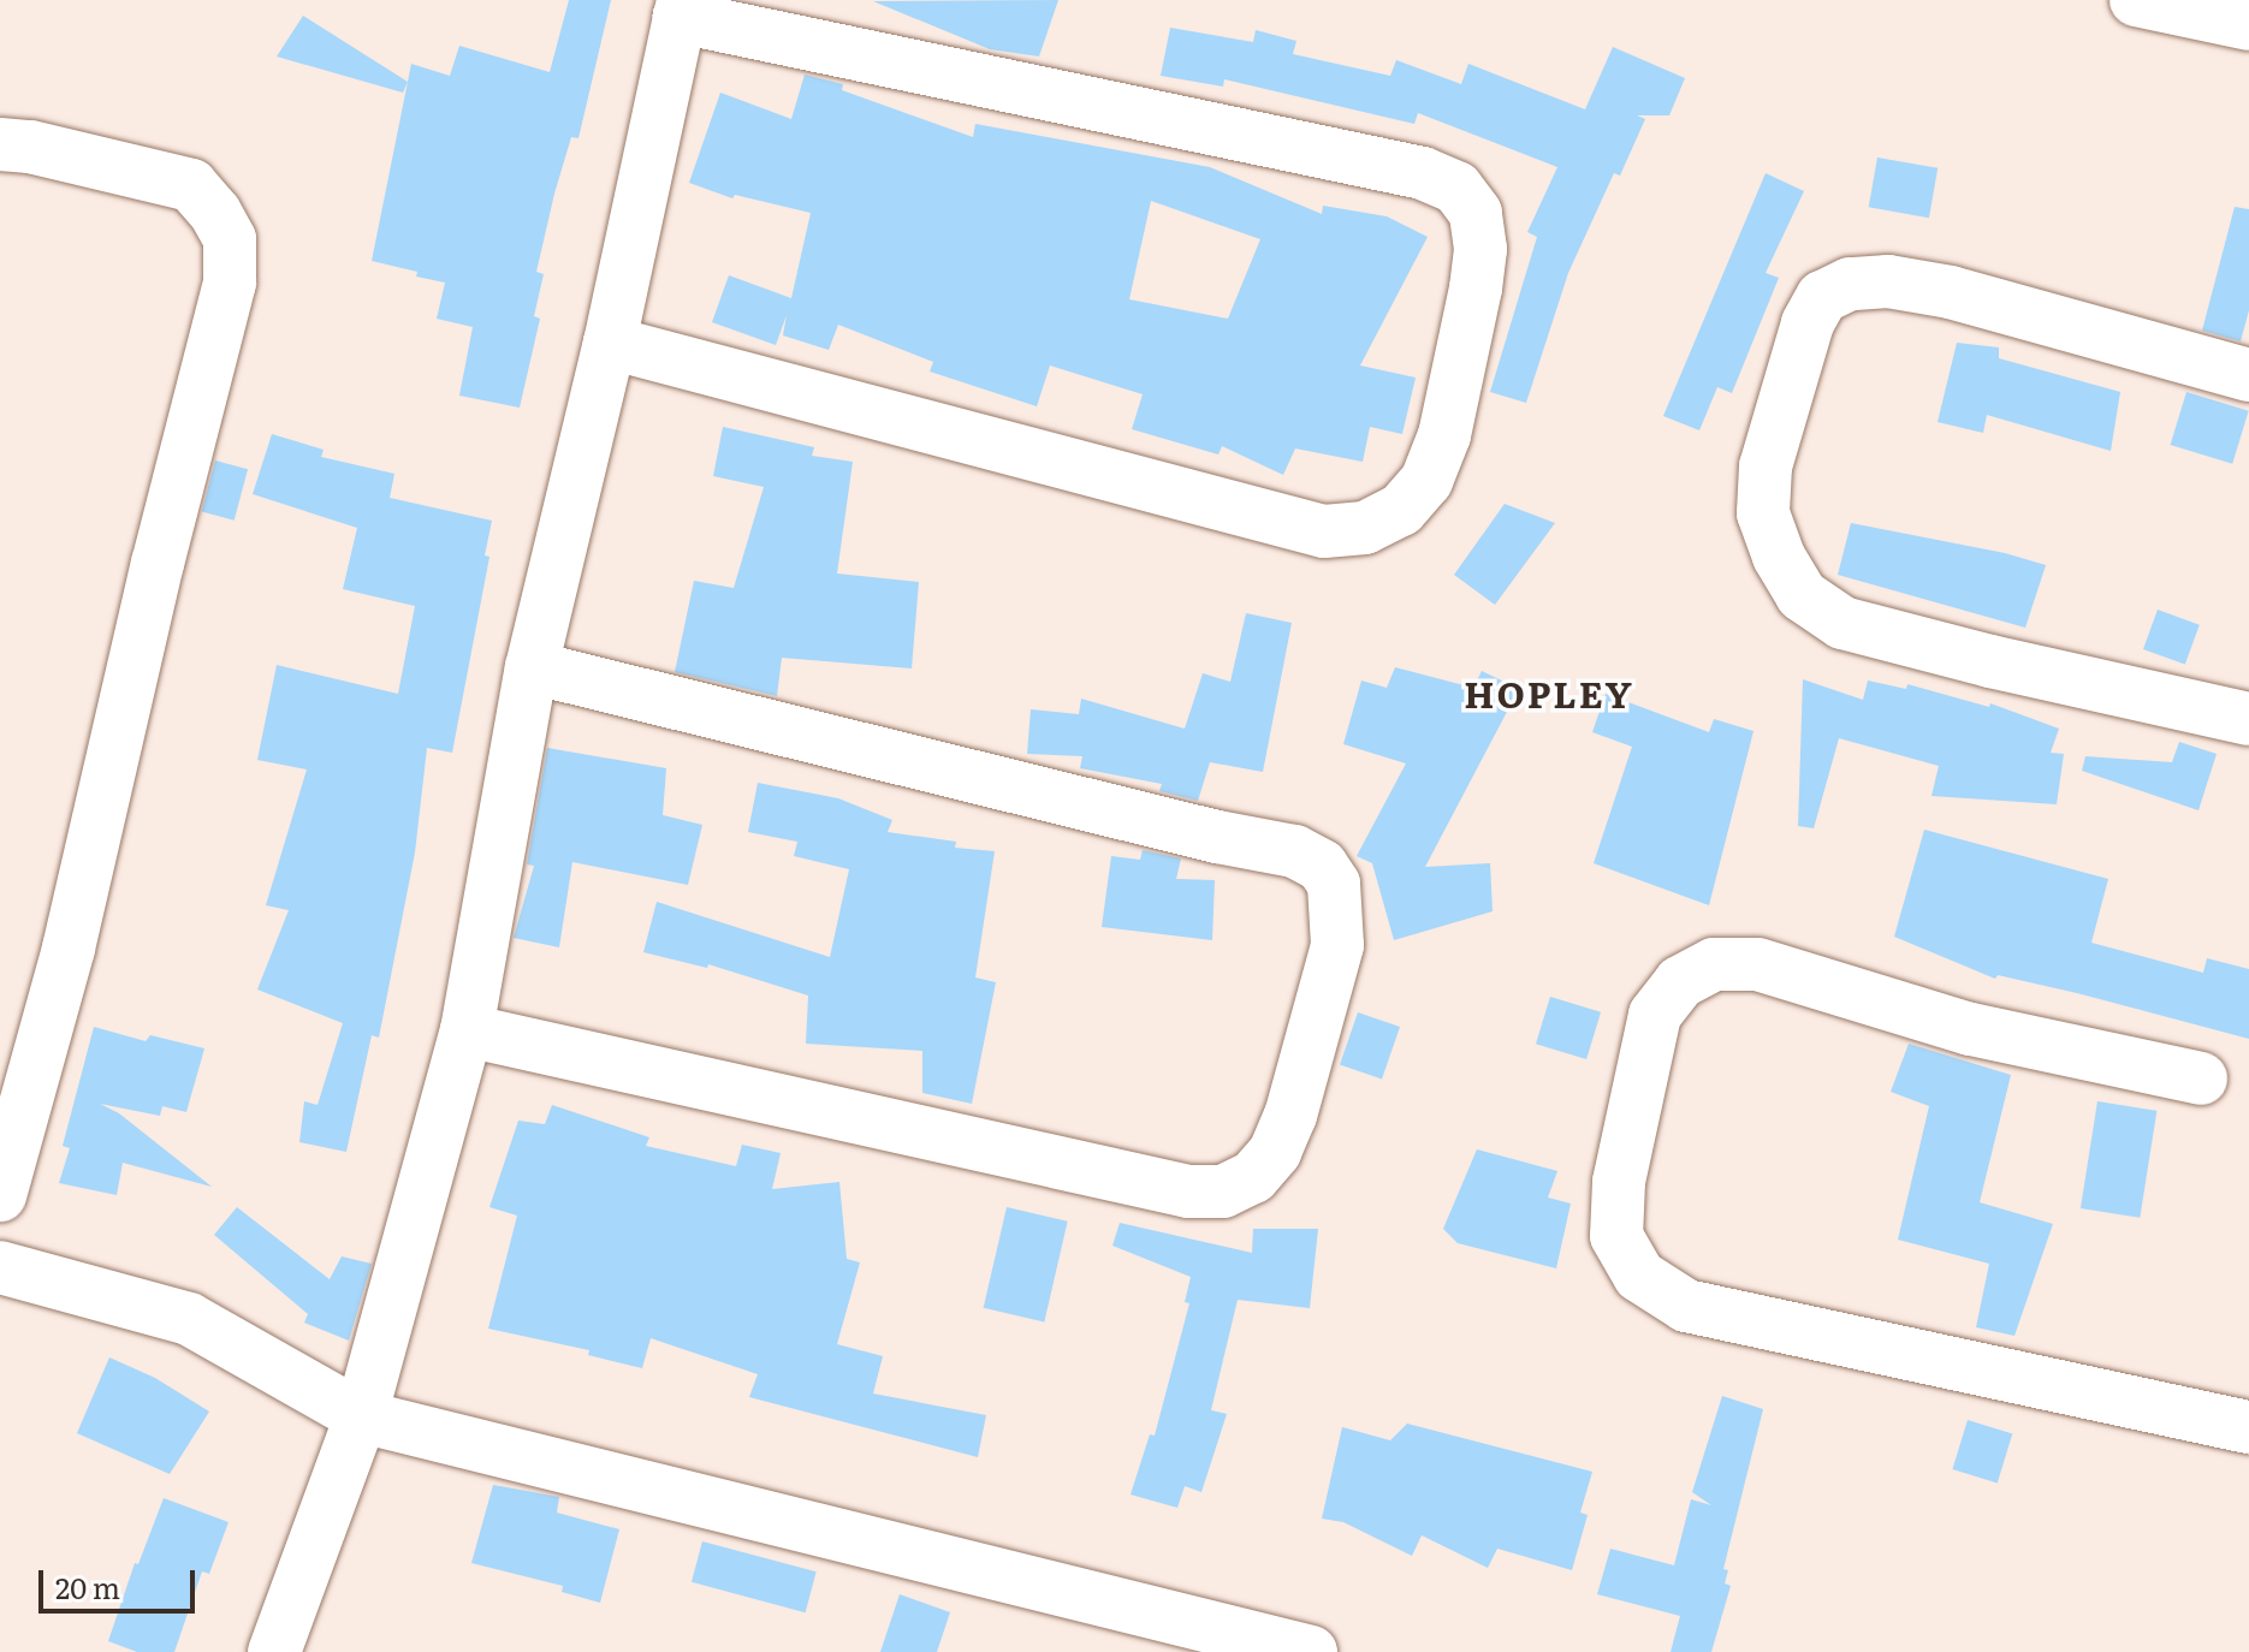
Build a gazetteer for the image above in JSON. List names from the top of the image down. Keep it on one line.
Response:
{"districts":["HOPLEY"],"scale_bar":"20 m"}
